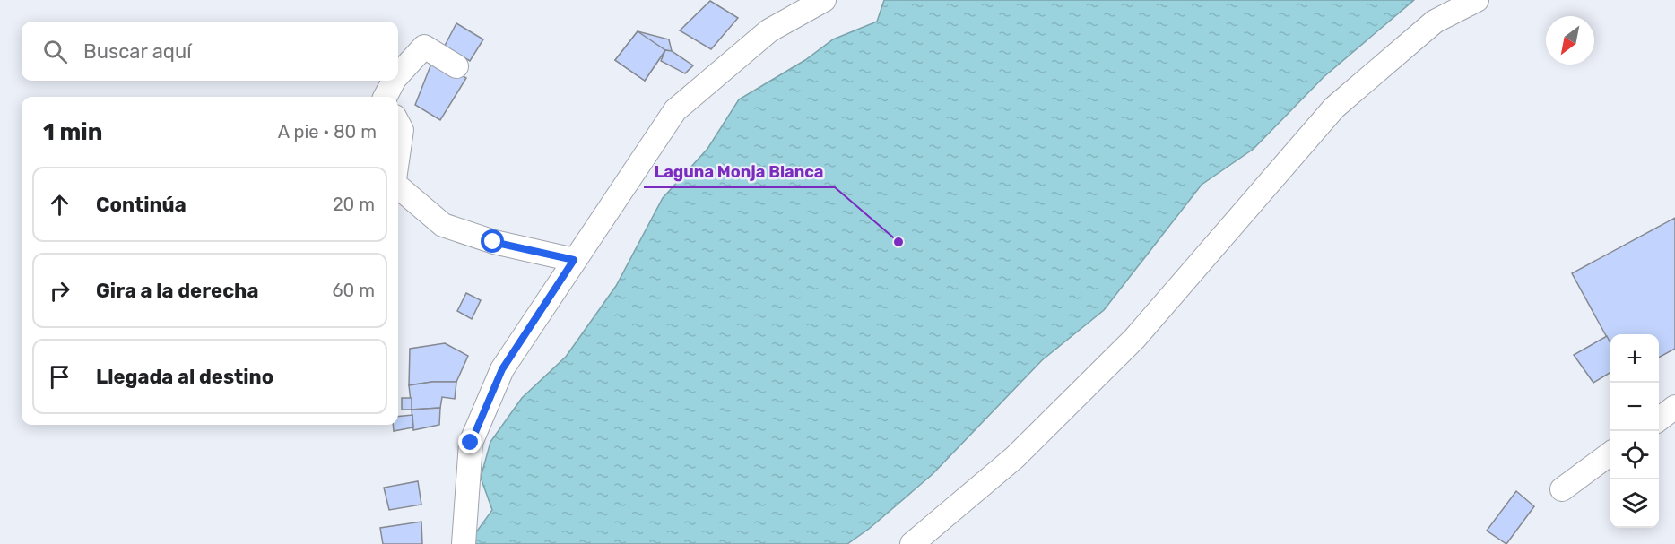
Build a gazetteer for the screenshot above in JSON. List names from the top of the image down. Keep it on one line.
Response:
{"places":["Laguna Monja Blanca"],"north":"bottom left","page":{"search":"Buscar aquí","heading":["1 min","A pie · 80 m"],"list":[["Continúa","20 m"],["Gira a la derecha","60 m"],"Llegada al destino"],"map_buttons":["+","−"]}}
